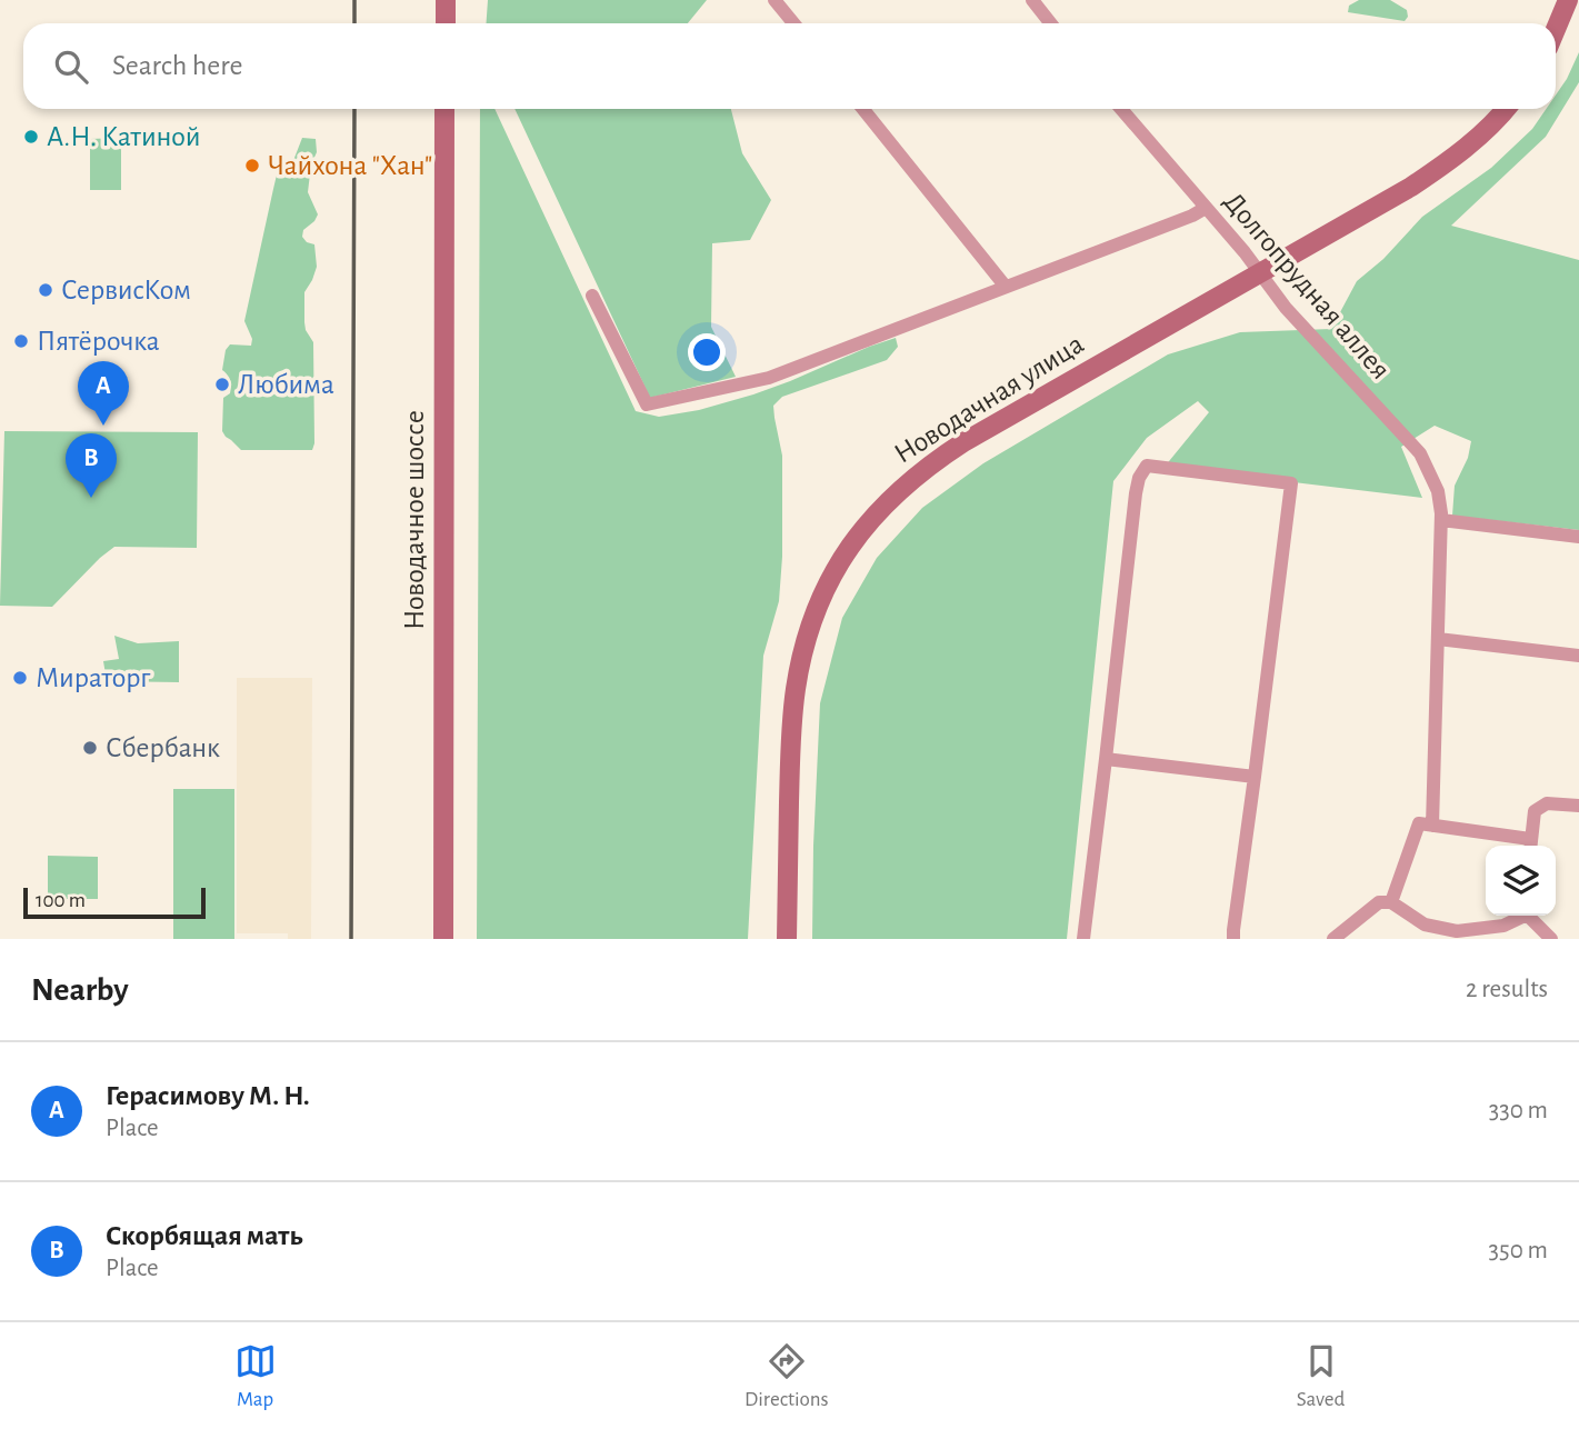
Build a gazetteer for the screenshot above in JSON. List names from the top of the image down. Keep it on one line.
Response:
{"streets":{"street":["Долгопрудная аллея","Новодачная улица","Новодачное шоссе"]},"crossings":[["Долгопрудная аллея","Новодачная улица"]],"places":["А.Н. Катиной","Чайхона \"Хан\"","СервисКом","Пятёрочка","Любима","Мираторг","Сбербанк"],"scale_bar":"100 m","page":{"search":"Search here","pins":["A","B"],"scale":"100 m","heading":["Nearby","2 results"],"list":[{"mark":"A","name":"Герасимову М. Н.","note":"Place","value":"330 m"},{"mark":"B","name":"Скорбящая мать","note":"Place","value":"350 m"}],"nav":["Map","Directions","Saved"]}}
